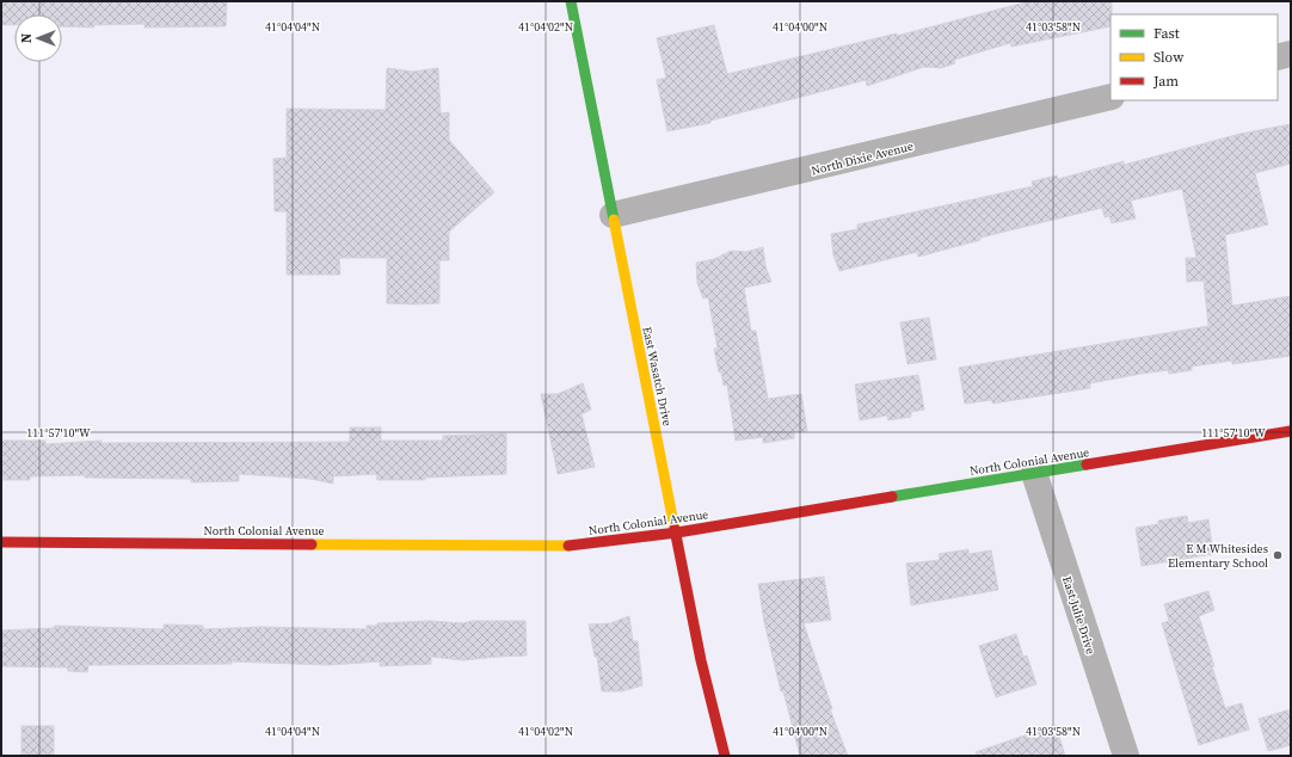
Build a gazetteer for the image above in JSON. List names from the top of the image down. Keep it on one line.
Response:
{"streets":{"street":["North Dixie Avenue","East Wasatch Drive","North Colonial Avenue","East Julie Drive"]},"crossings":[["North Dixie Avenue","East Wasatch Drive"],["East Wasatch Drive","North Colonial Avenue"],["North Colonial Avenue","East Julie Drive"]],"places":["E M Whitesides Elementary School"],"legend":["Fast","Slow","Jam"],"north":"left","coordinates":["41°04'04\"N","41°04'02\"N","41°04'00\"N","41°03'58\"N","111°57'10\"W"]}
